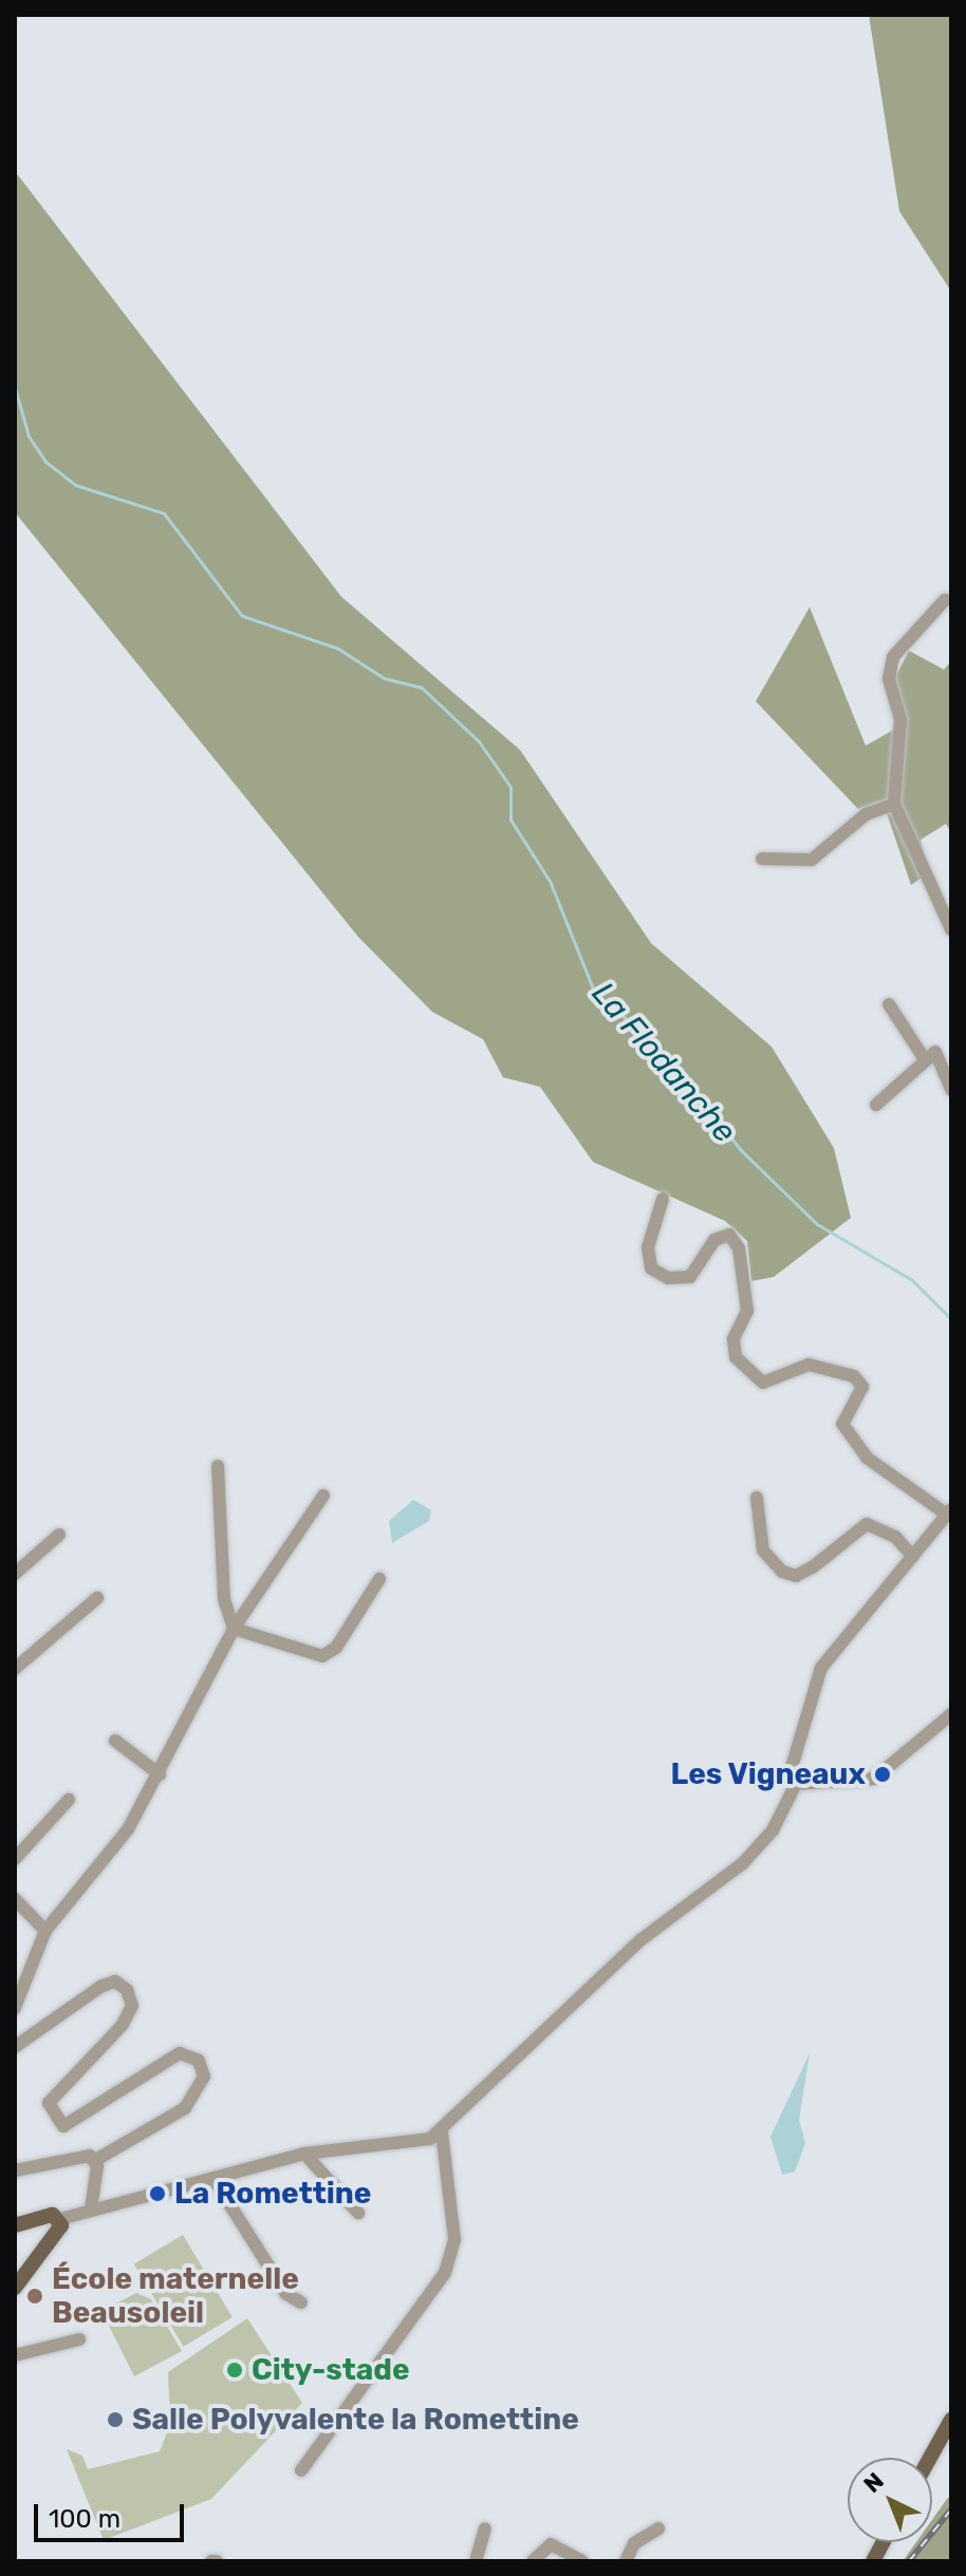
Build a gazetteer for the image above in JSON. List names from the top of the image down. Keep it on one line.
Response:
{"water":["La Flodanche"],"places":["Les Vigneaux","La Romettine","École maternelle Beausoleil","City-stade","Salle Polyvalente la Romettine"],"scale_bar":"100 m","north":"top left"}
